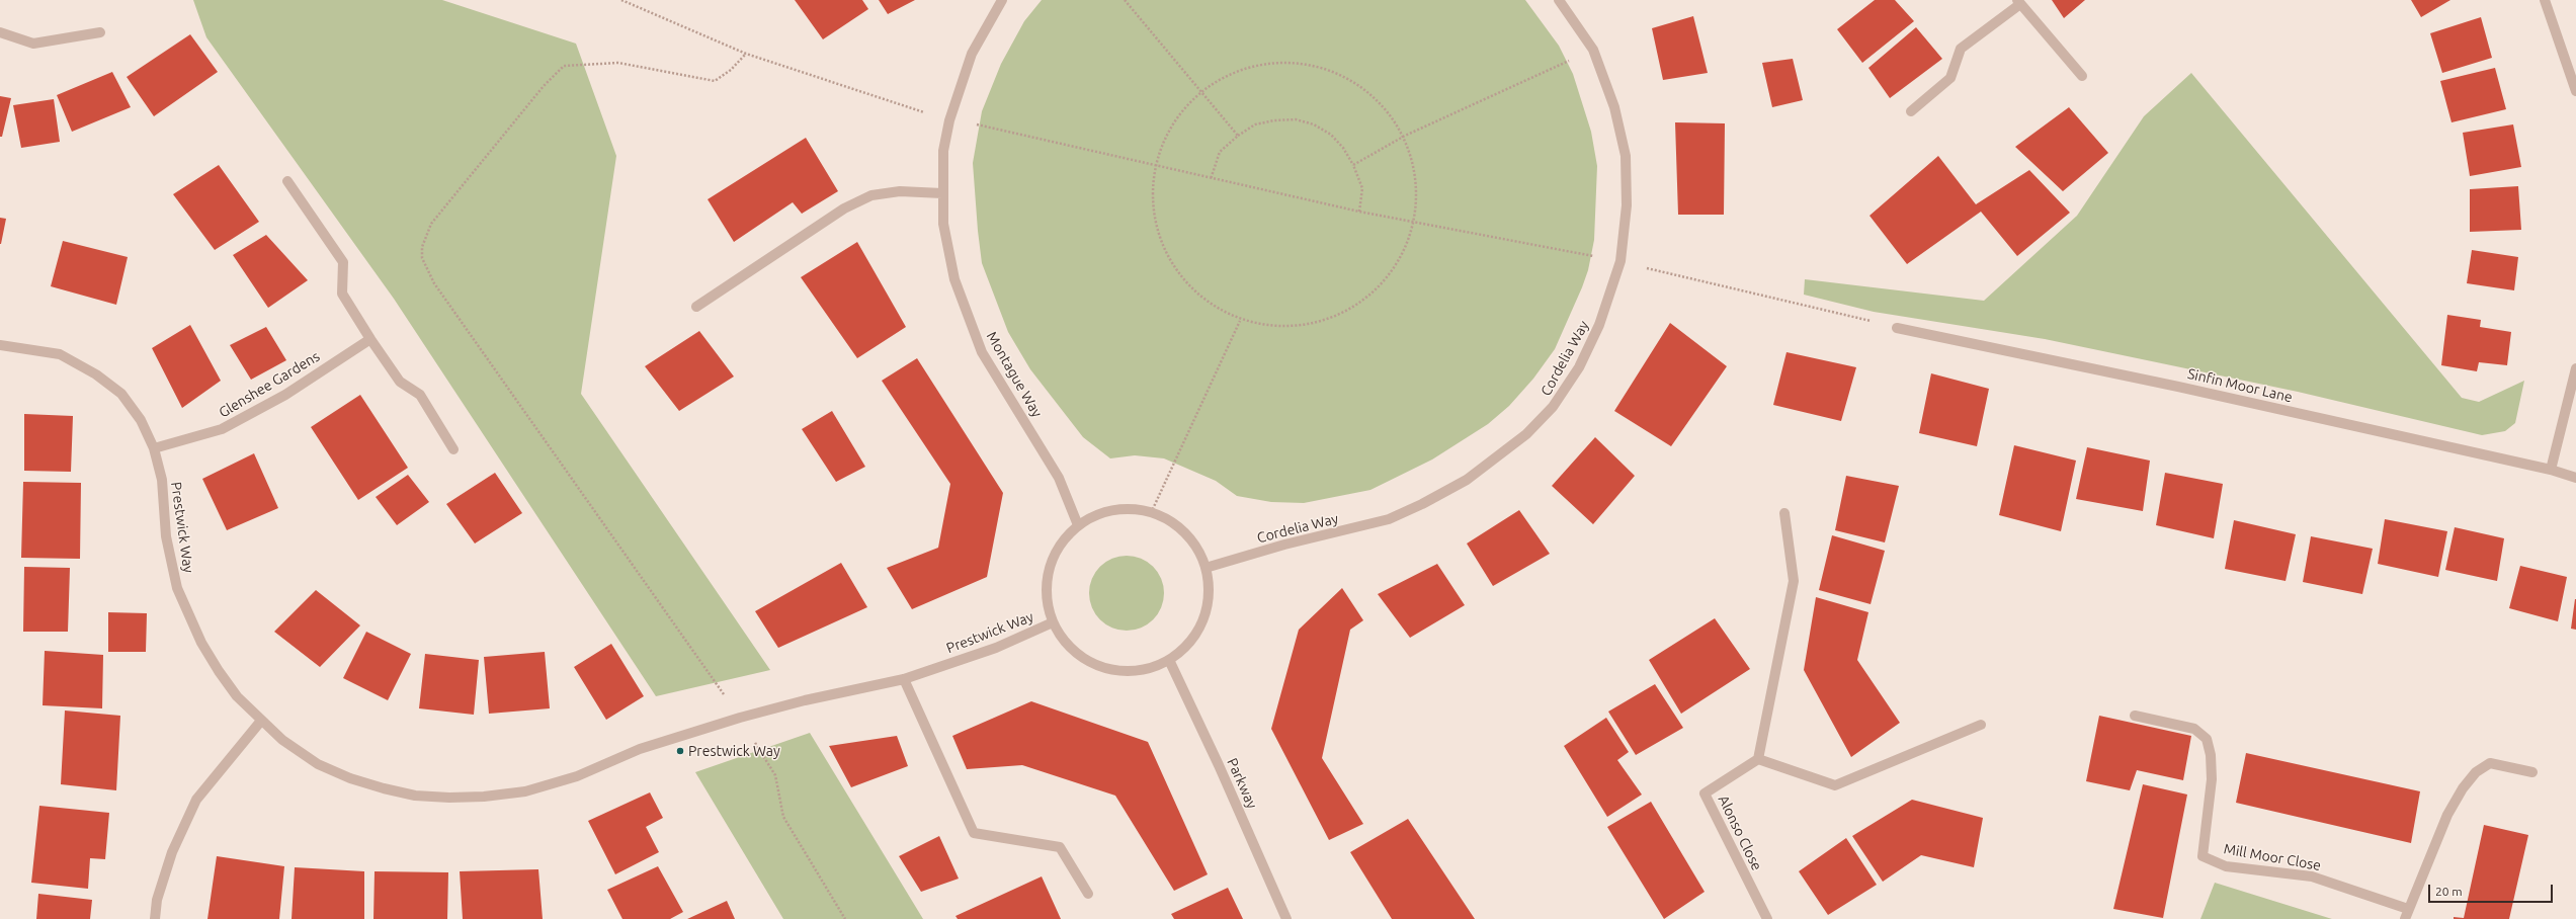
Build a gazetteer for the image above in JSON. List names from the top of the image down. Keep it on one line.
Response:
{"streets":{"street":["Cordelia Way","Montague Way","Glenshee Gardens","Sinfin Moor Lane","Prestwick Way","Parkway","Alonso Close","Mill Moor Close"]},"crossings":[["Glenshee Gardens","Prestwick Way"]],"places":["Prestwick Way"],"scale_bar":"20 m"}
